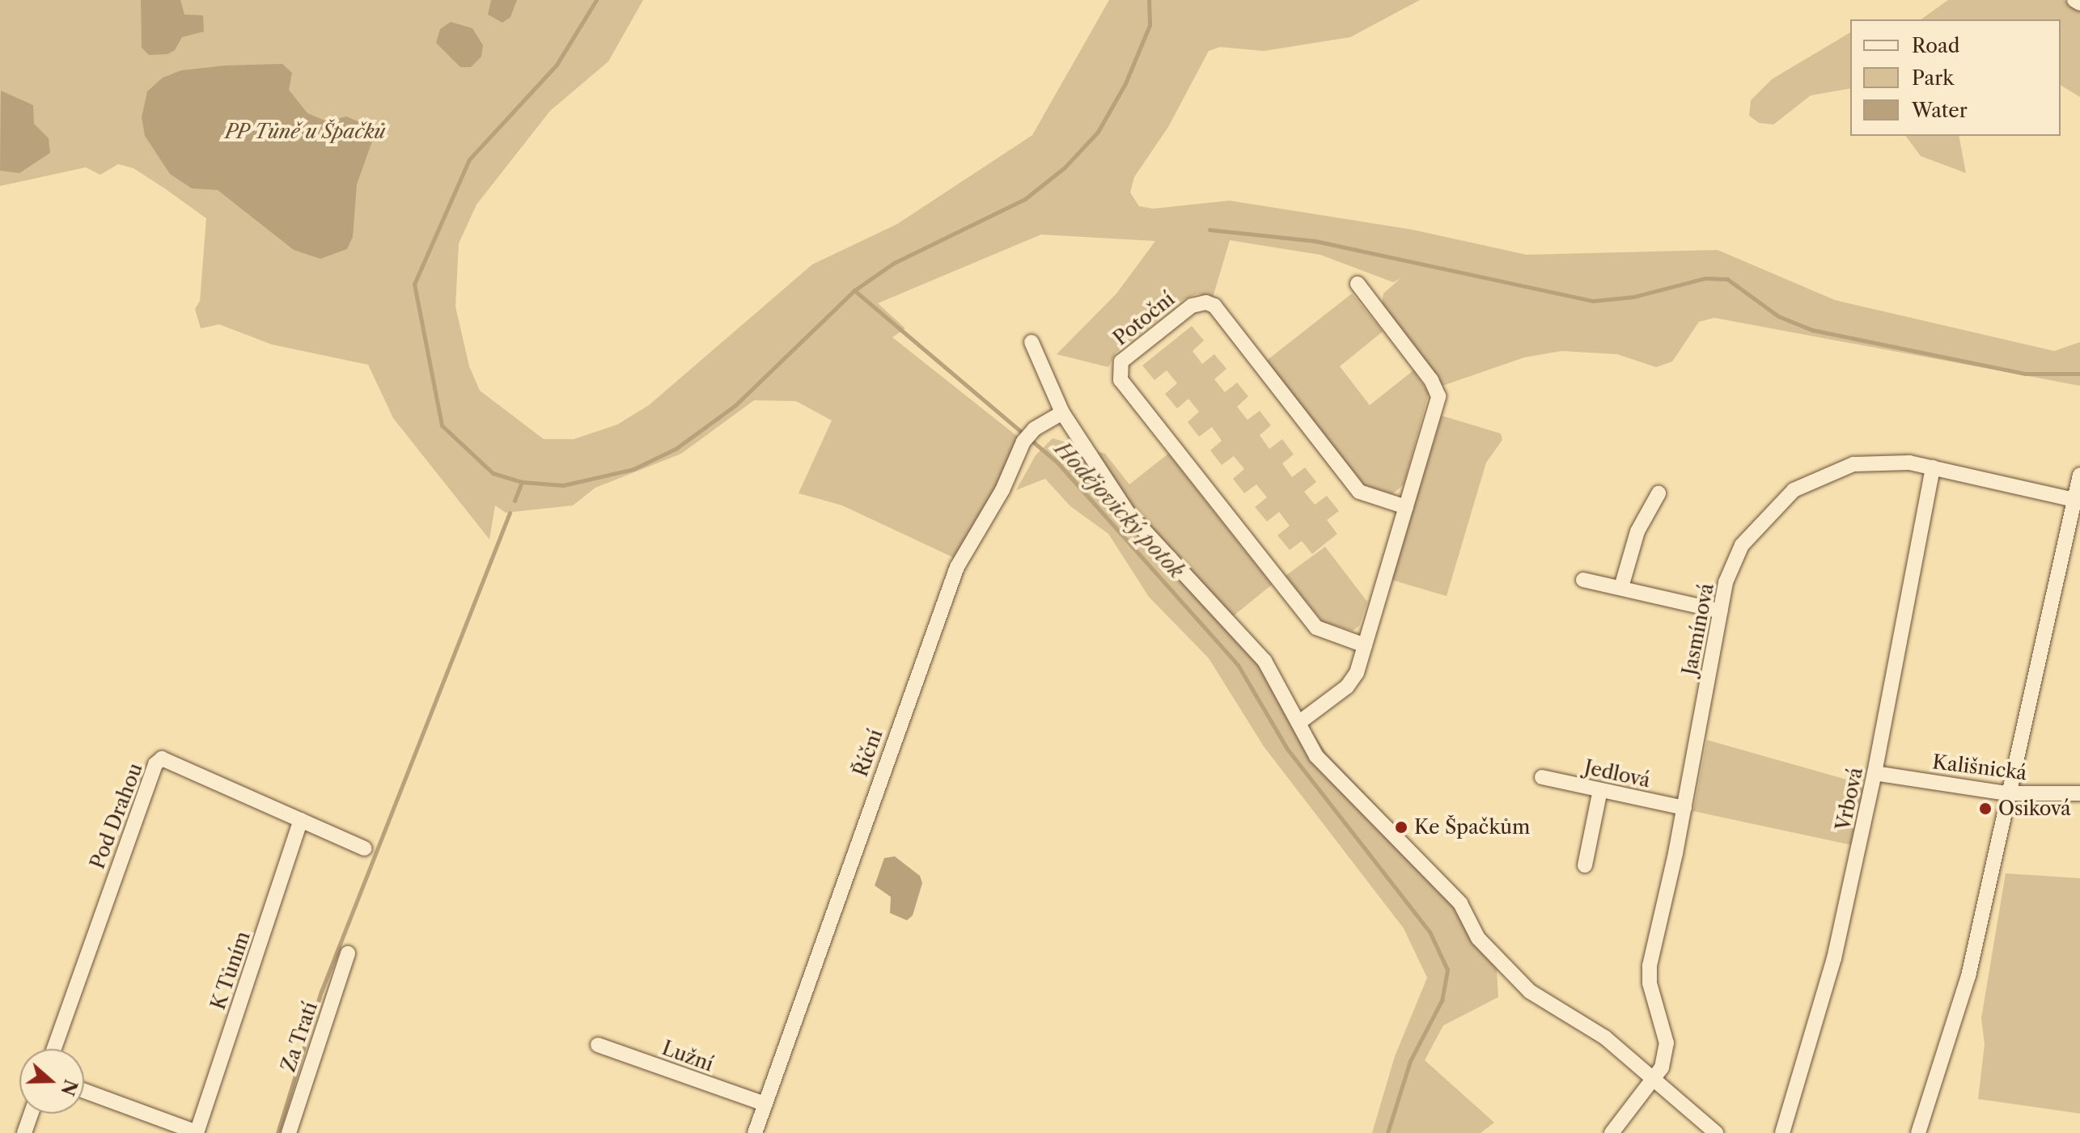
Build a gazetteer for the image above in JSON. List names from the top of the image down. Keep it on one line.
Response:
{"streets":{"street":["Potoční","Jasmínová","Říční","Kališnická","Jedlová","Vrbová","Pod Drahou","K Tůním","Za Tratí","Lužní"]},"crossings":[["Jasmínová","Jedlová"],["Jasmínová","Vrbová"],["Říční","Lužní"],["Kališnická","Vrbová"],["Pod Drahou","K Tůním"]],"water":["Hodějovický potok"],"parks":["PP Tůně u Špačků"],"places":["Osiková","Ke Špačkům"],"legend":["Road","Park","Water"],"north":"right"}
